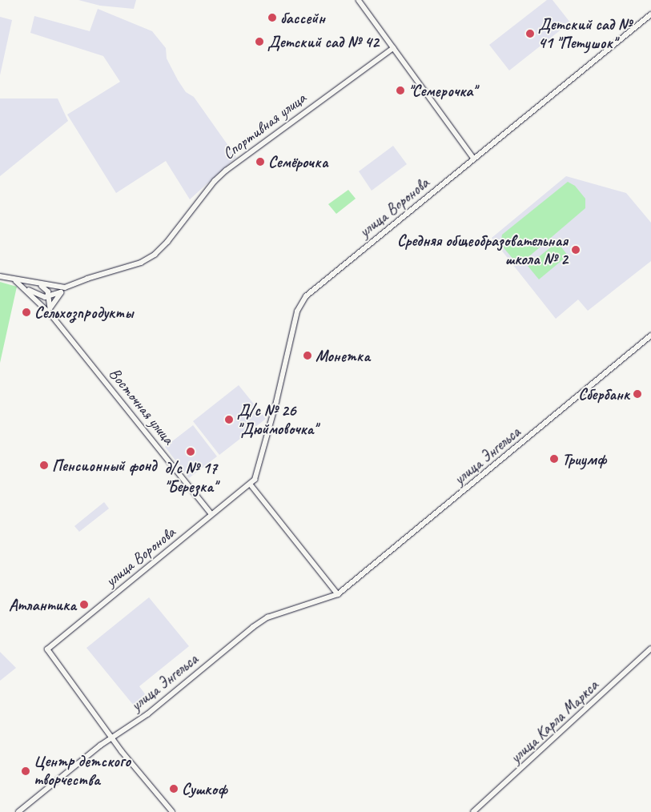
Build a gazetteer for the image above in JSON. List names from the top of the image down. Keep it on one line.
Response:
{"streets":{"street":["Спортивная улица","улица Воронова","Восточная улица","улица Энгельса","улица Карла Маркса"]},"crossings":[["улица Воронова","Восточная улица"],["улица Воронова","улица Энгельса"]],"places":["бассейн","Детский сад № 41 \"Петушок\"","Детский сад № 42","\"Семерочка\"","Семёрочка","Средняя общеобразовательная школа № 2","Сельхозпродукты","Монетка","Сбербанк","Д/с № 26 \"Дюймовочка\"","д/с № 17 \"Березка\"","Триумф","Пенсионный фонд","Атлантика","Центр детского творчества","Сушкоф"]}
